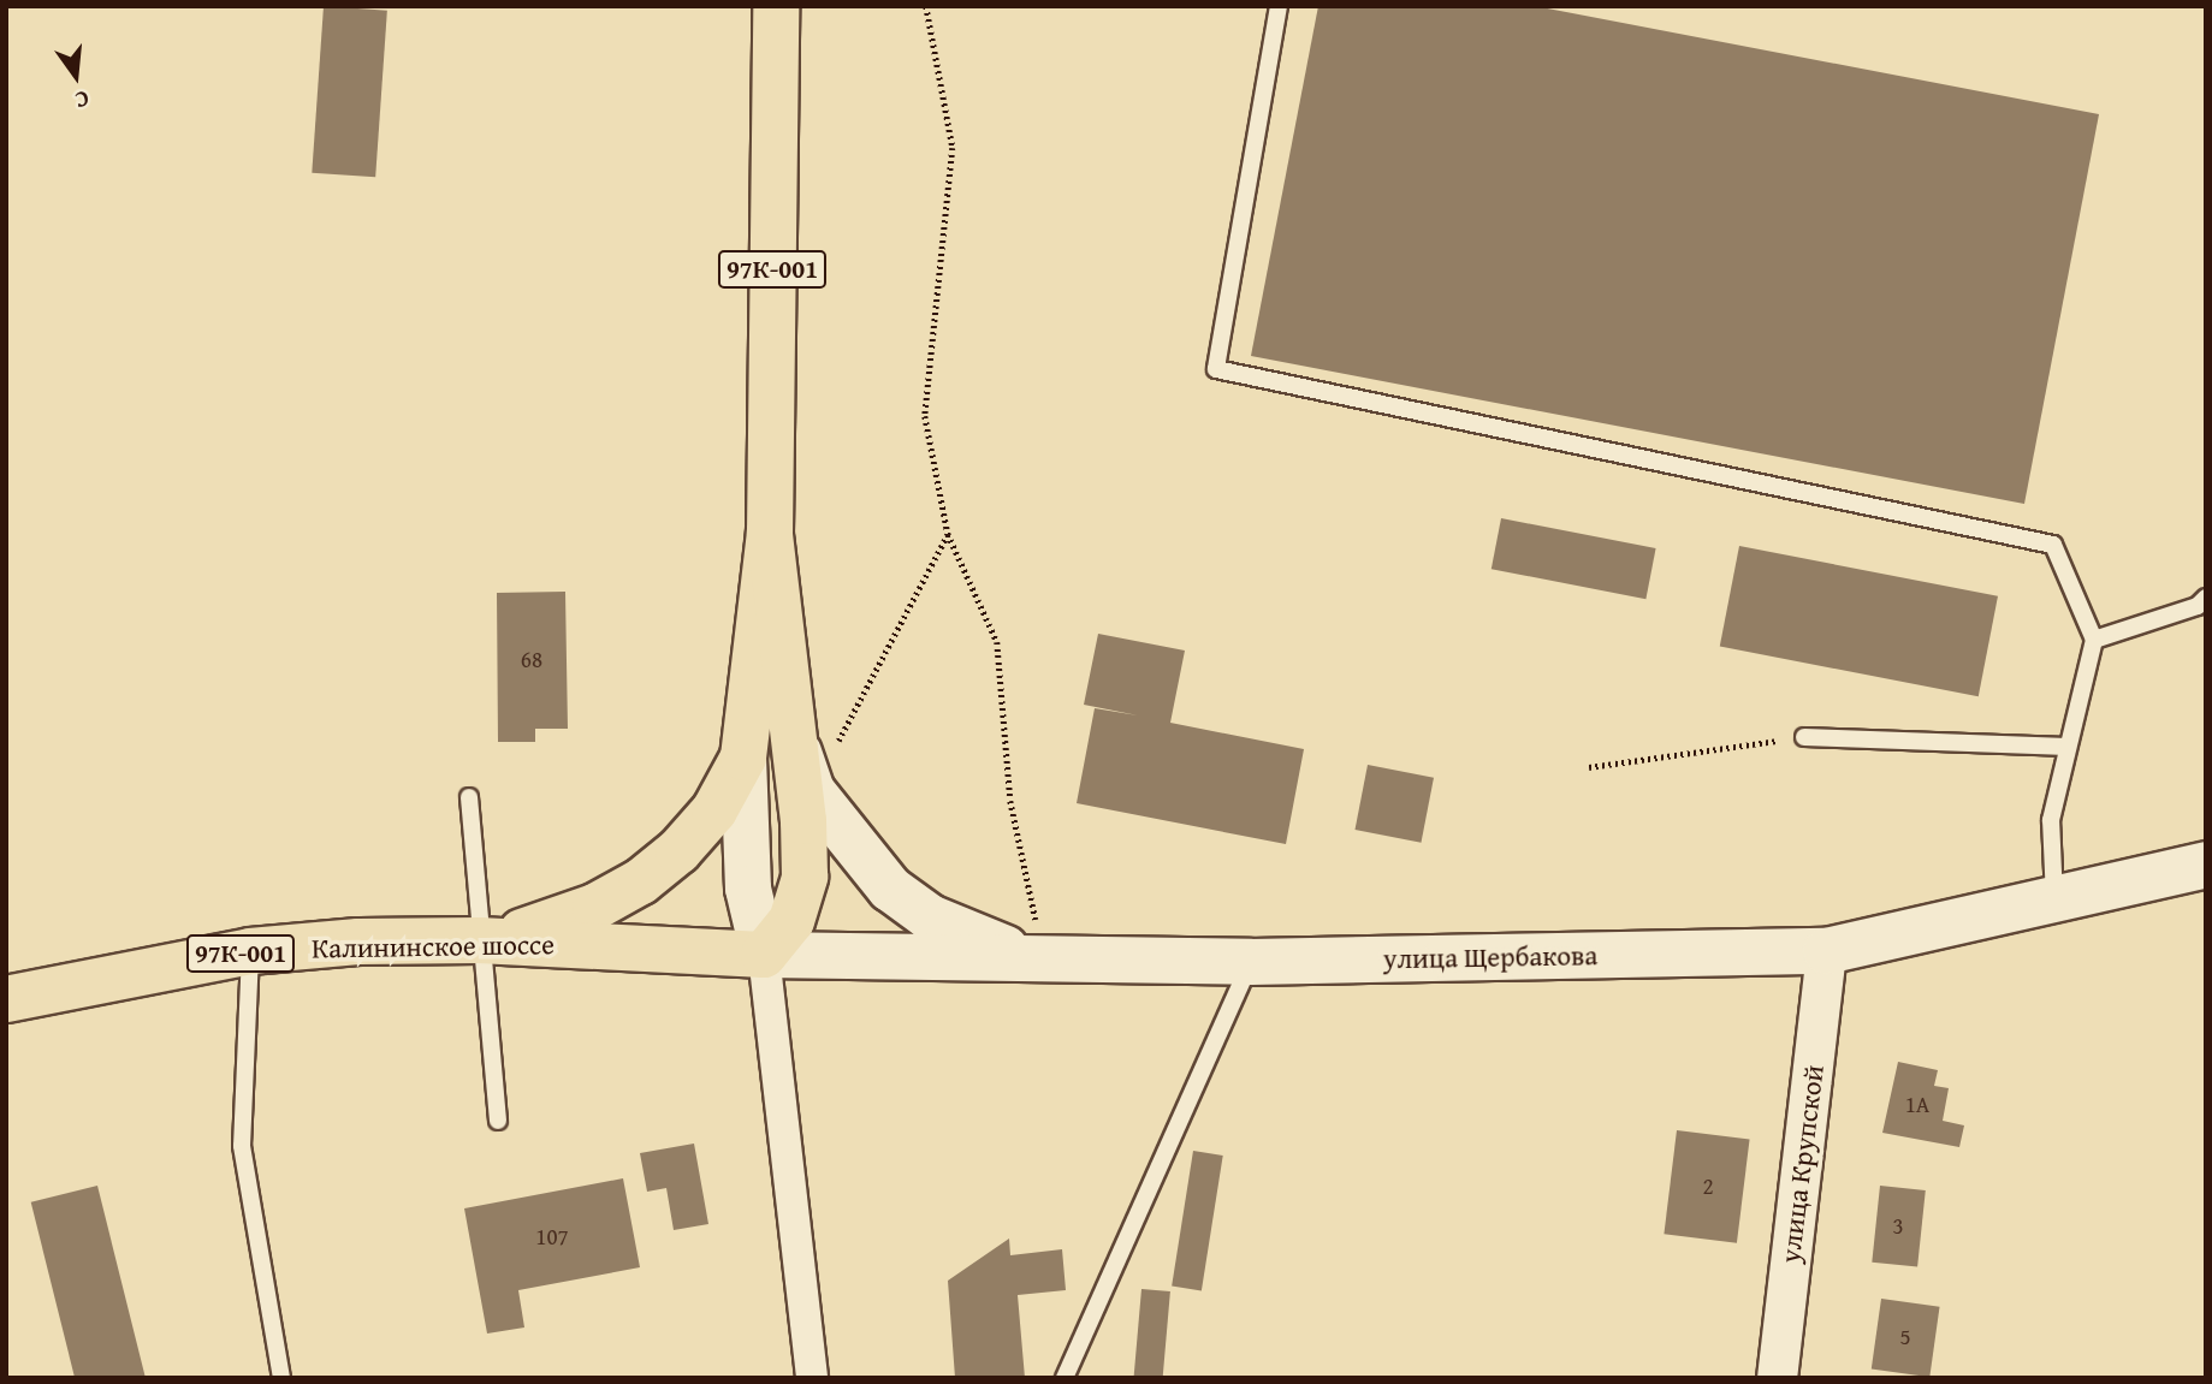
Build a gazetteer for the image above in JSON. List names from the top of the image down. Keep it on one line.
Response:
{"streets":{"main road":["97К-001","Калининское шоссе","улица Щербакова"],"street":["улица Крупской"]},"crossings":[["97К-001","Калининское шоссе"],["97К-001","улица Щербакова"],["Калининское шоссе","улица Щербакова"],["улица Щербакова","улица Крупской"]],"house_numbers":["68","1А","2","3","107","5"],"north":"bottom"}
